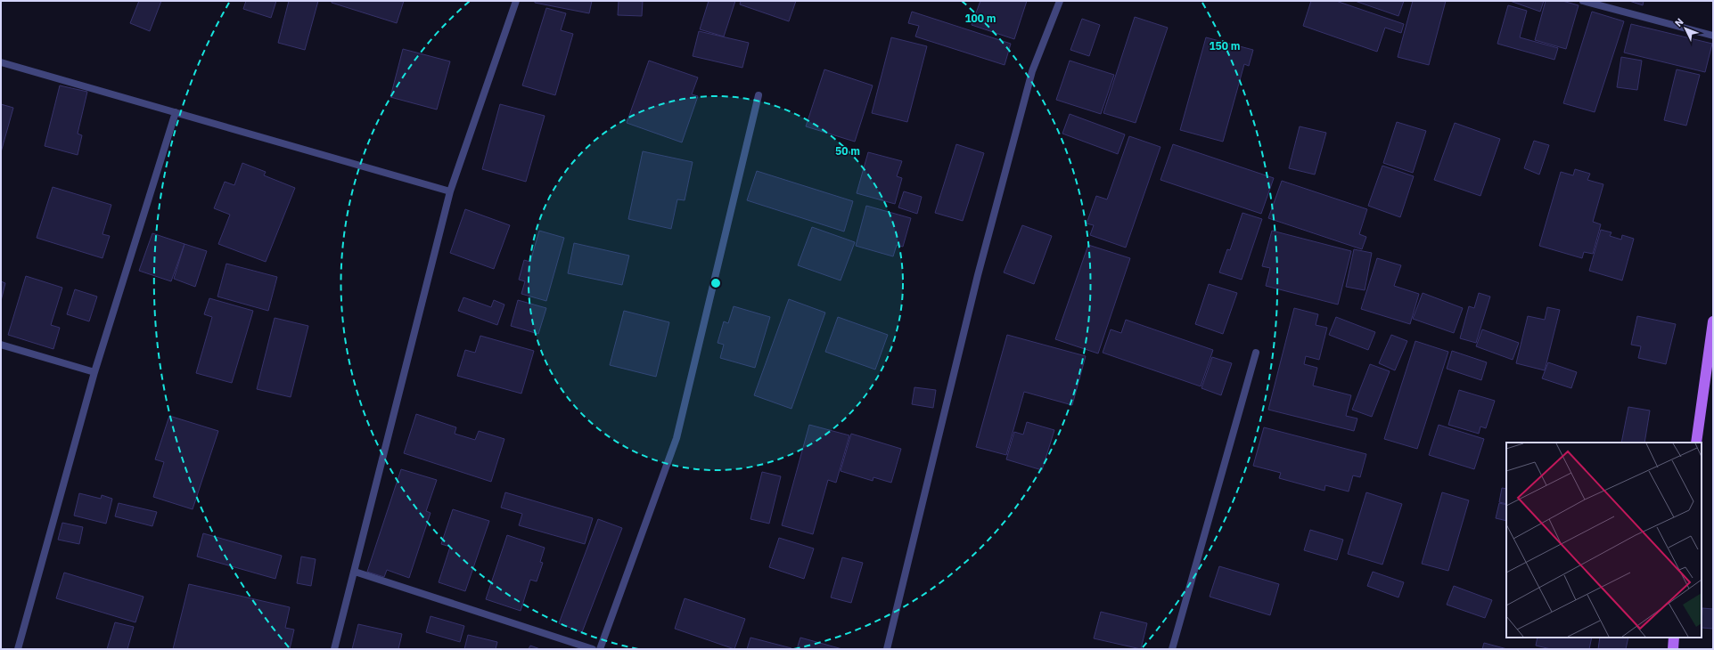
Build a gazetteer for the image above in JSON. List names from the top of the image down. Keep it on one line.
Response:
{"north":"top left","rings":["100 m","150 m","50 m"]}
